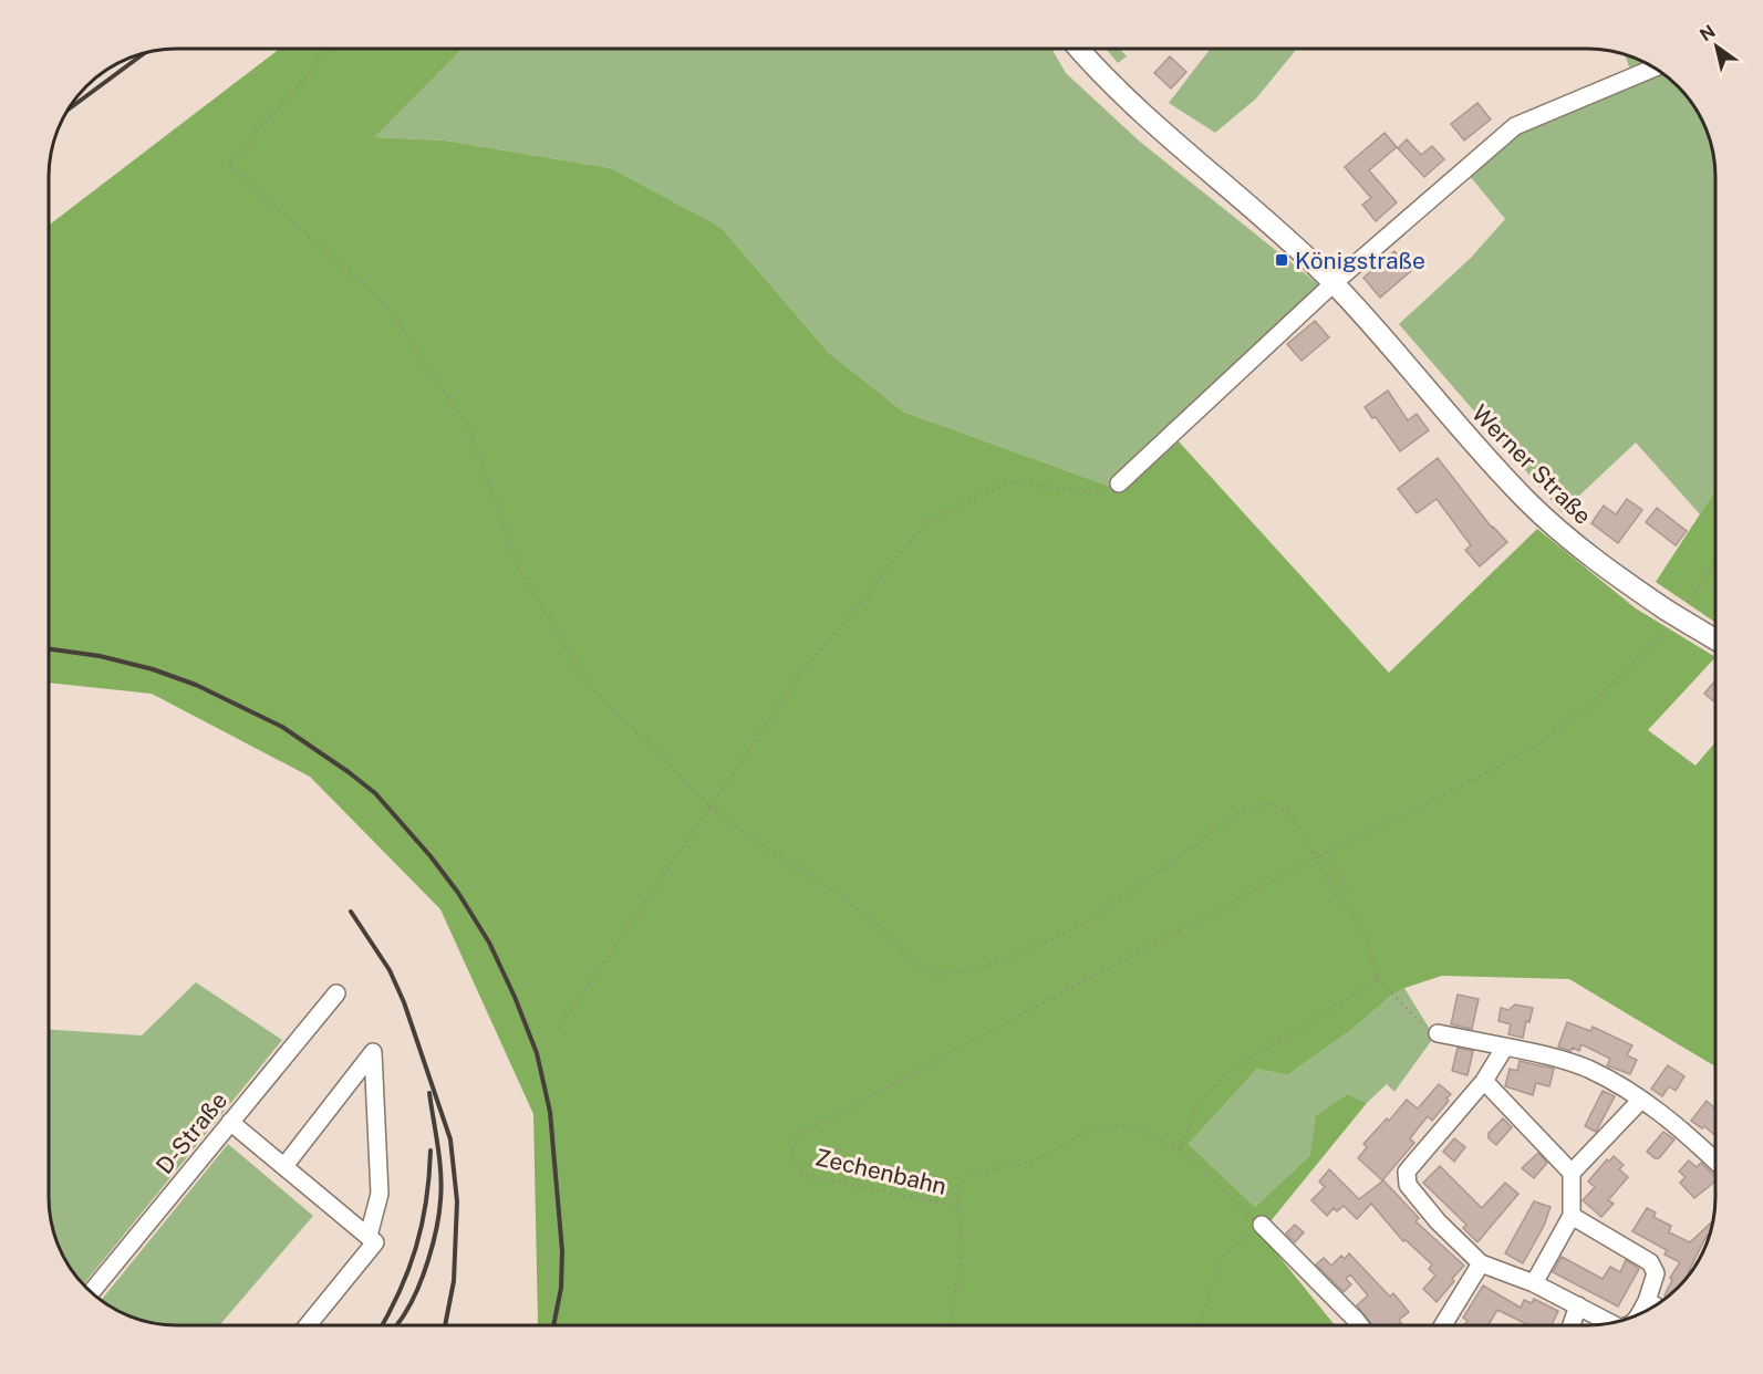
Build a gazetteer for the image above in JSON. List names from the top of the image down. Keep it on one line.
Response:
{"streets":{"main road":["Werner Straße"],"street":["D-Straße"],"path":["Zechenbahn"]},"places":{"transit":["Königstraße"]},"north":"top left"}
